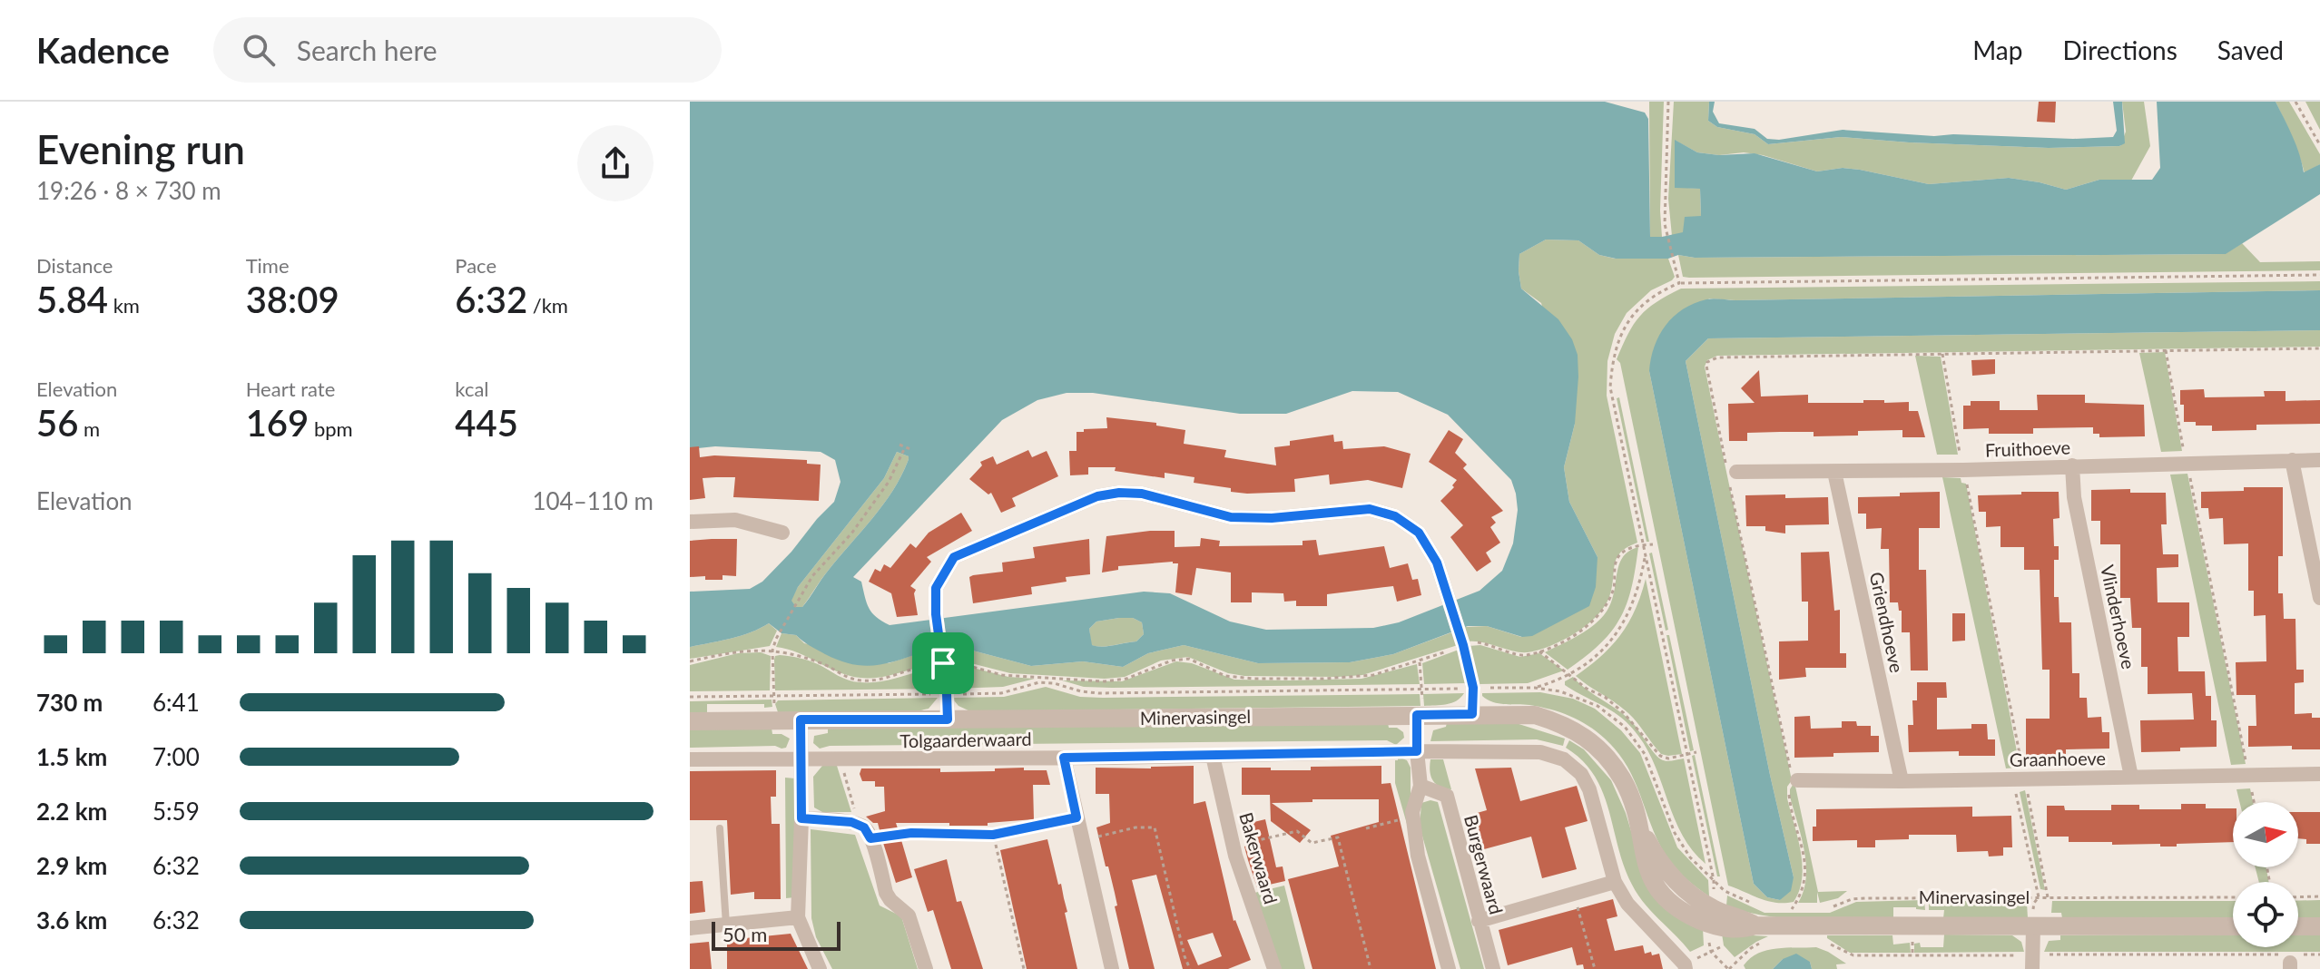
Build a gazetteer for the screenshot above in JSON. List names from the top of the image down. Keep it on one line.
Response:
{"streets":{"street":["Fruithoeve","Vlinderhoeve","Griendhoeve","Minervasingel","Tolgaarderwaard","Graanhoeve","Bakerwaard","Burgerwaard"]},"crossings":[["Fruithoeve","Vlinderhoeve"],["Fruithoeve","Griendhoeve"],["Vlinderhoeve","Graanhoeve"],["Griendhoeve","Graanhoeve"],["Tolgaarderwaard","Bakerwaard"]],"scale_bar":"50 m","north":"right","page":{"header":"Kadence","search":"Search here","nav":["Map","Directions","Saved"],"heading":["Evening run","19:26 · 8 × 730 m"],"stats":[["Distance","5.84 km"],["Time","38:09"],["Pace","6:32 /km"],["Elevation","56 m"],["Heart rate","169 bpm"],["kcal","445"]],"chart":["Elevation","104–110 m"],"list":[{"name":"730 m","note":"6:41"},{"name":"1.5 km","note":"7:00"},{"name":"2.2 km","note":"5:59"},{"name":"2.9 km","note":"6:32"},{"name":"3.6 km","note":"6:32"}],"scale":"50 m"}}
